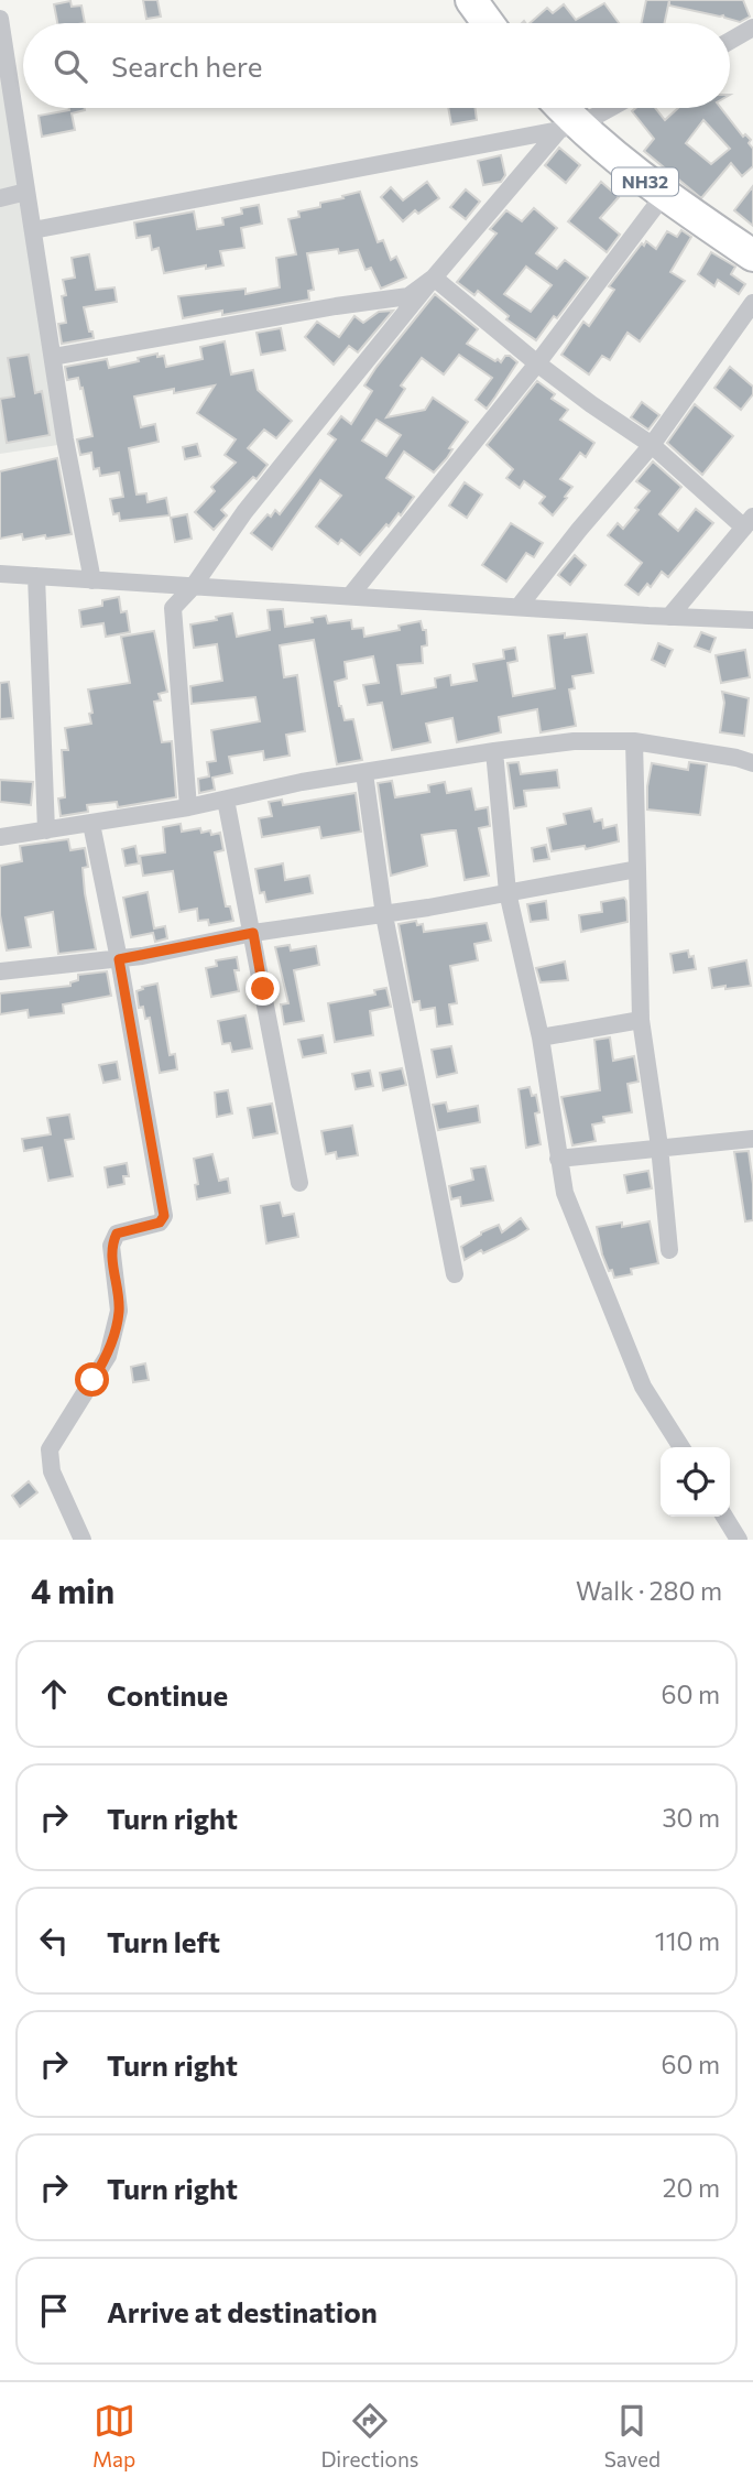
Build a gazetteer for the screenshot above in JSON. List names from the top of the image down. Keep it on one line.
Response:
{"streets":{"highway":["NH32"]},"page":{"search":"Search here","heading":["4 min","Walk · 280 m"],"list":[["Continue","60 m"],["Turn right","30 m"],["Turn left","110 m"],["Turn right","60 m"],["Turn right","20 m"],"Arrive at destination"],"nav":["Map","Directions","Saved"]}}
